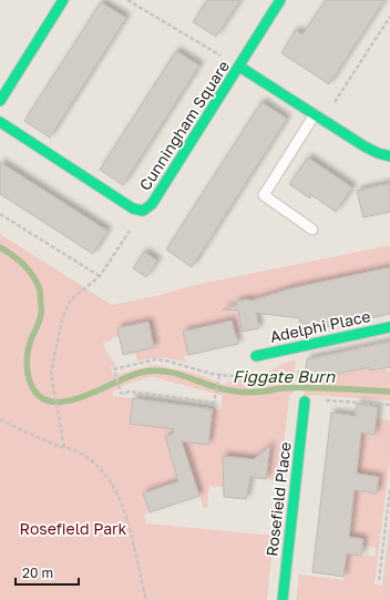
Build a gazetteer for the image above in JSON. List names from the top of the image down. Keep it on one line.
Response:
{"streets":{"street":["Cunningham Square","Adelphi Place","Rosefield Place"]},"water":["Figgate Burn"],"parks":["Rosefield Park"],"scale_bar":"20 m"}
